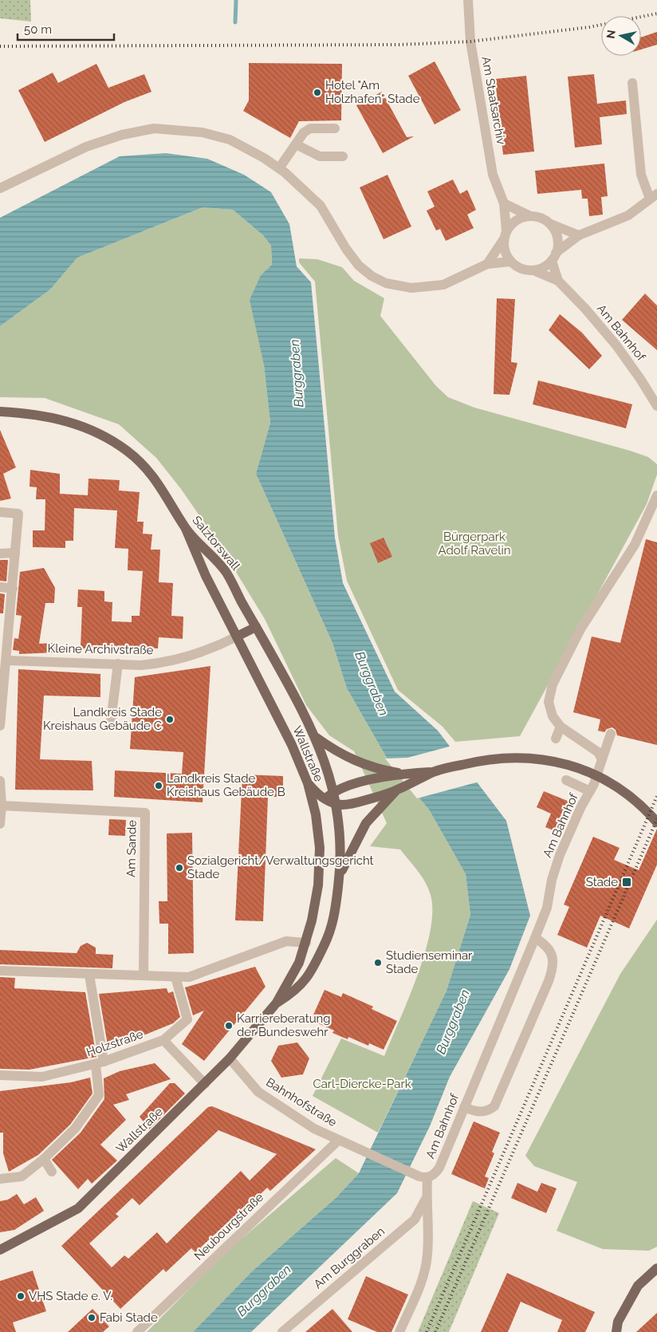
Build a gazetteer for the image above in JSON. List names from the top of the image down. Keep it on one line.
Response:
{"streets":{"main road":["Salztorswall","Wallstraße"],"street":["Am Staatsarchiv","Am Bahnhof","Kleine Archivstraße","Am Sande","Holzstraße","Bahnhofstraße","Neubourgstraße","Am Burggraben"]},"crossings":[["Am Staatsarchiv","Am Bahnhof"],["Am Bahnhof","Bahnhofstraße"],["Salztorswall","Wallstraße"],["Kleine Archivstraße","Wallstraße"],["Wallstraße","Bahnhofstraße"],["Bahnhofstraße","Neubourgstraße"]],"water":["Burggraben"],"parks":["Bürgerpark Adolf Ravelin","Carl-Diercke-Park"],"places":{"other":["Hotel \"Am Holzhafen\" Stade","Landkreis Stade Kreishaus Gebäude C","Landkreis Stade Kreishaus Gebäude B","Sozialgericht/Verwaltungsgericht Stade","Studienseminar Stade","Karriereberatung der Bundeswehr","VHS Stade e. V.","Fabi Stade"],"transit":["Stade"]},"scale_bar":"50 m","north":"left"}
